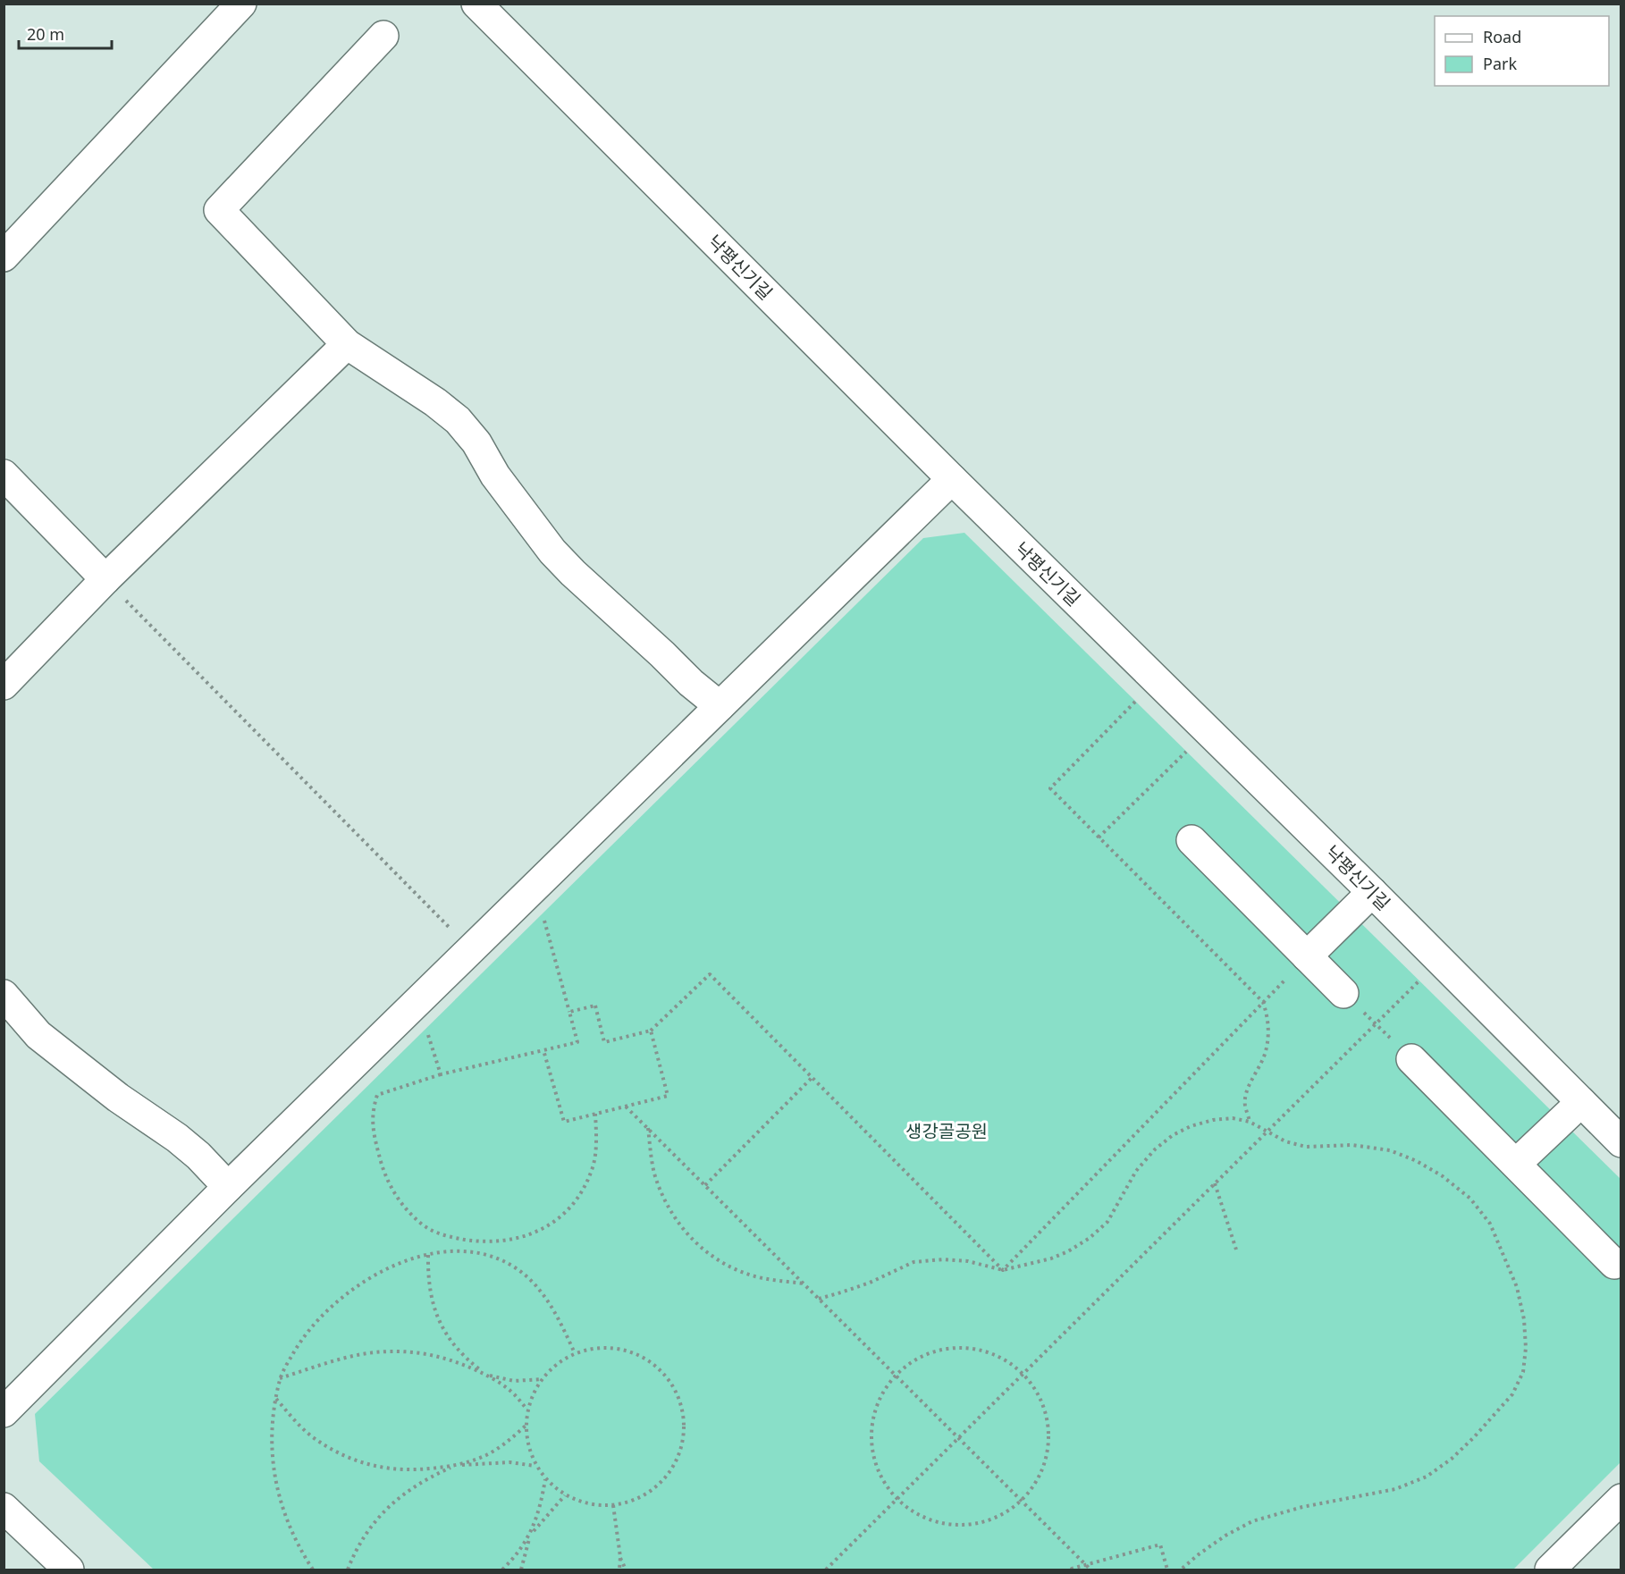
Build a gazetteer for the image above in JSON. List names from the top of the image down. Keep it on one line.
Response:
{"streets":{"street":["낙평신기길"]},"parks":["생강골공원"],"legend":["Road","Park"],"scale_bar":"20 m"}
